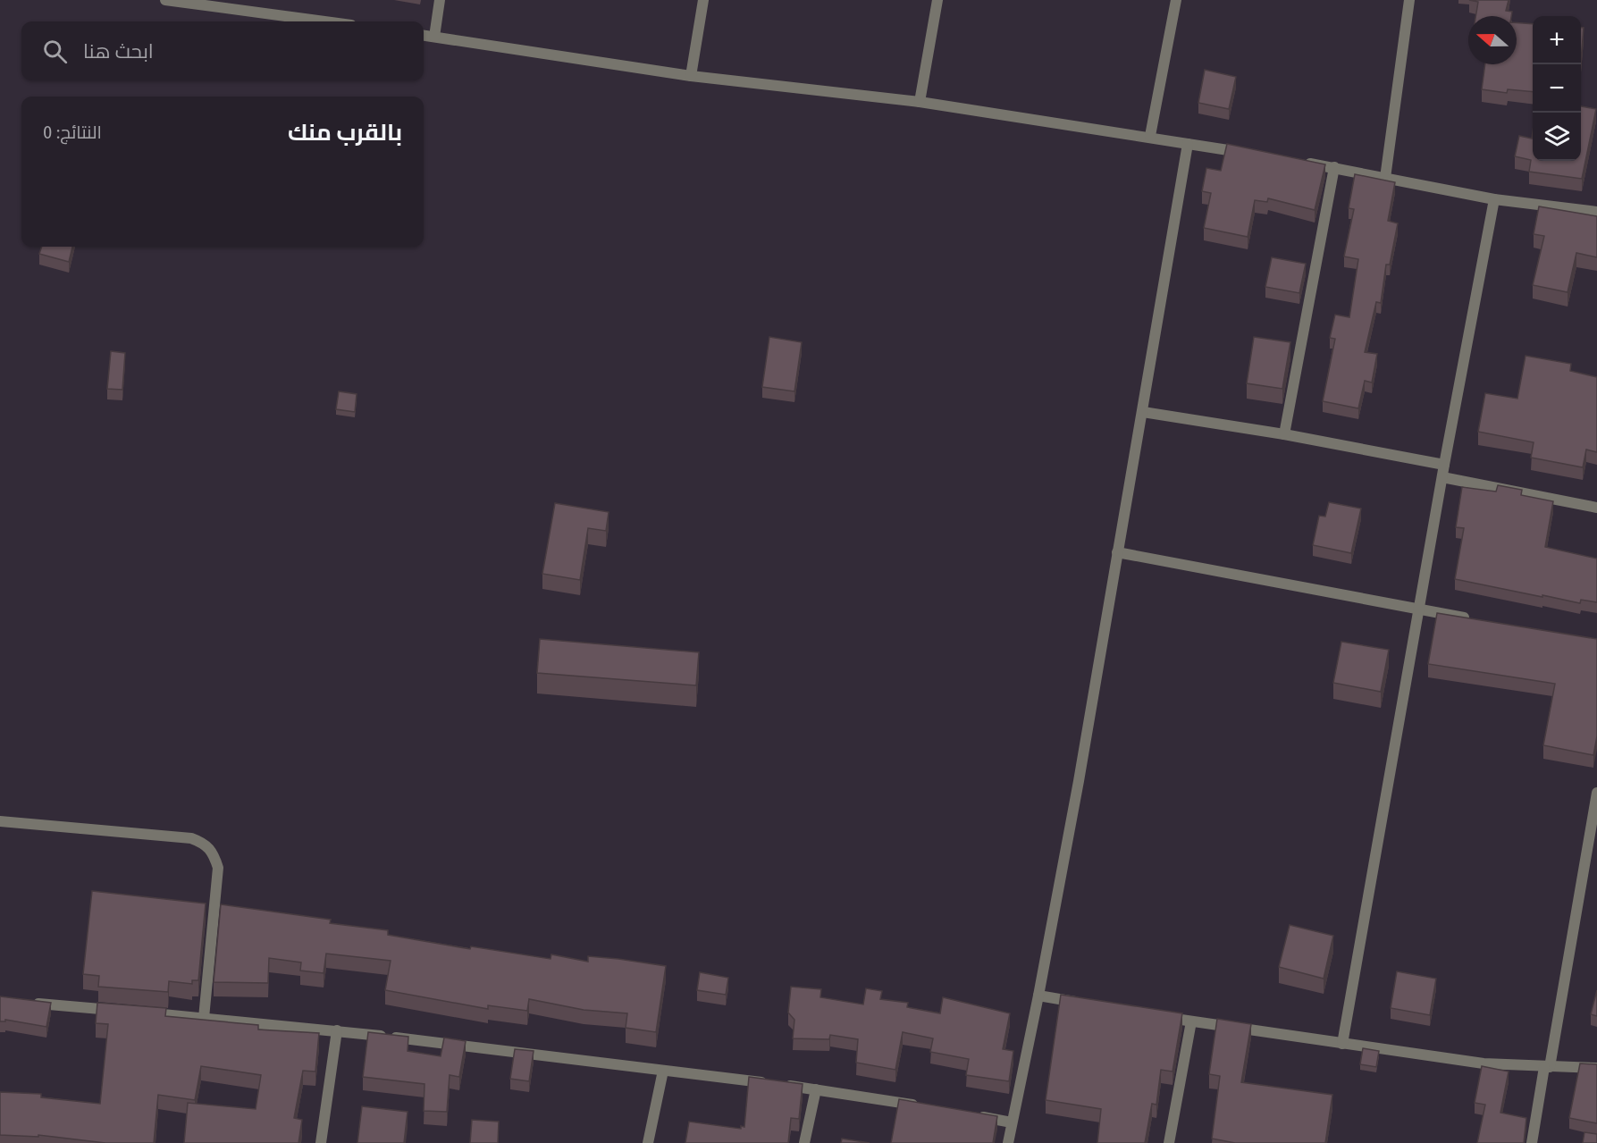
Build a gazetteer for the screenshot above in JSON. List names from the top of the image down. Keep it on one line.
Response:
{"north":"left","page":{"map_buttons":["+","−"],"search":"ابحث هنا","heading":["بالقرب منك","النتائج: 0"]}}
